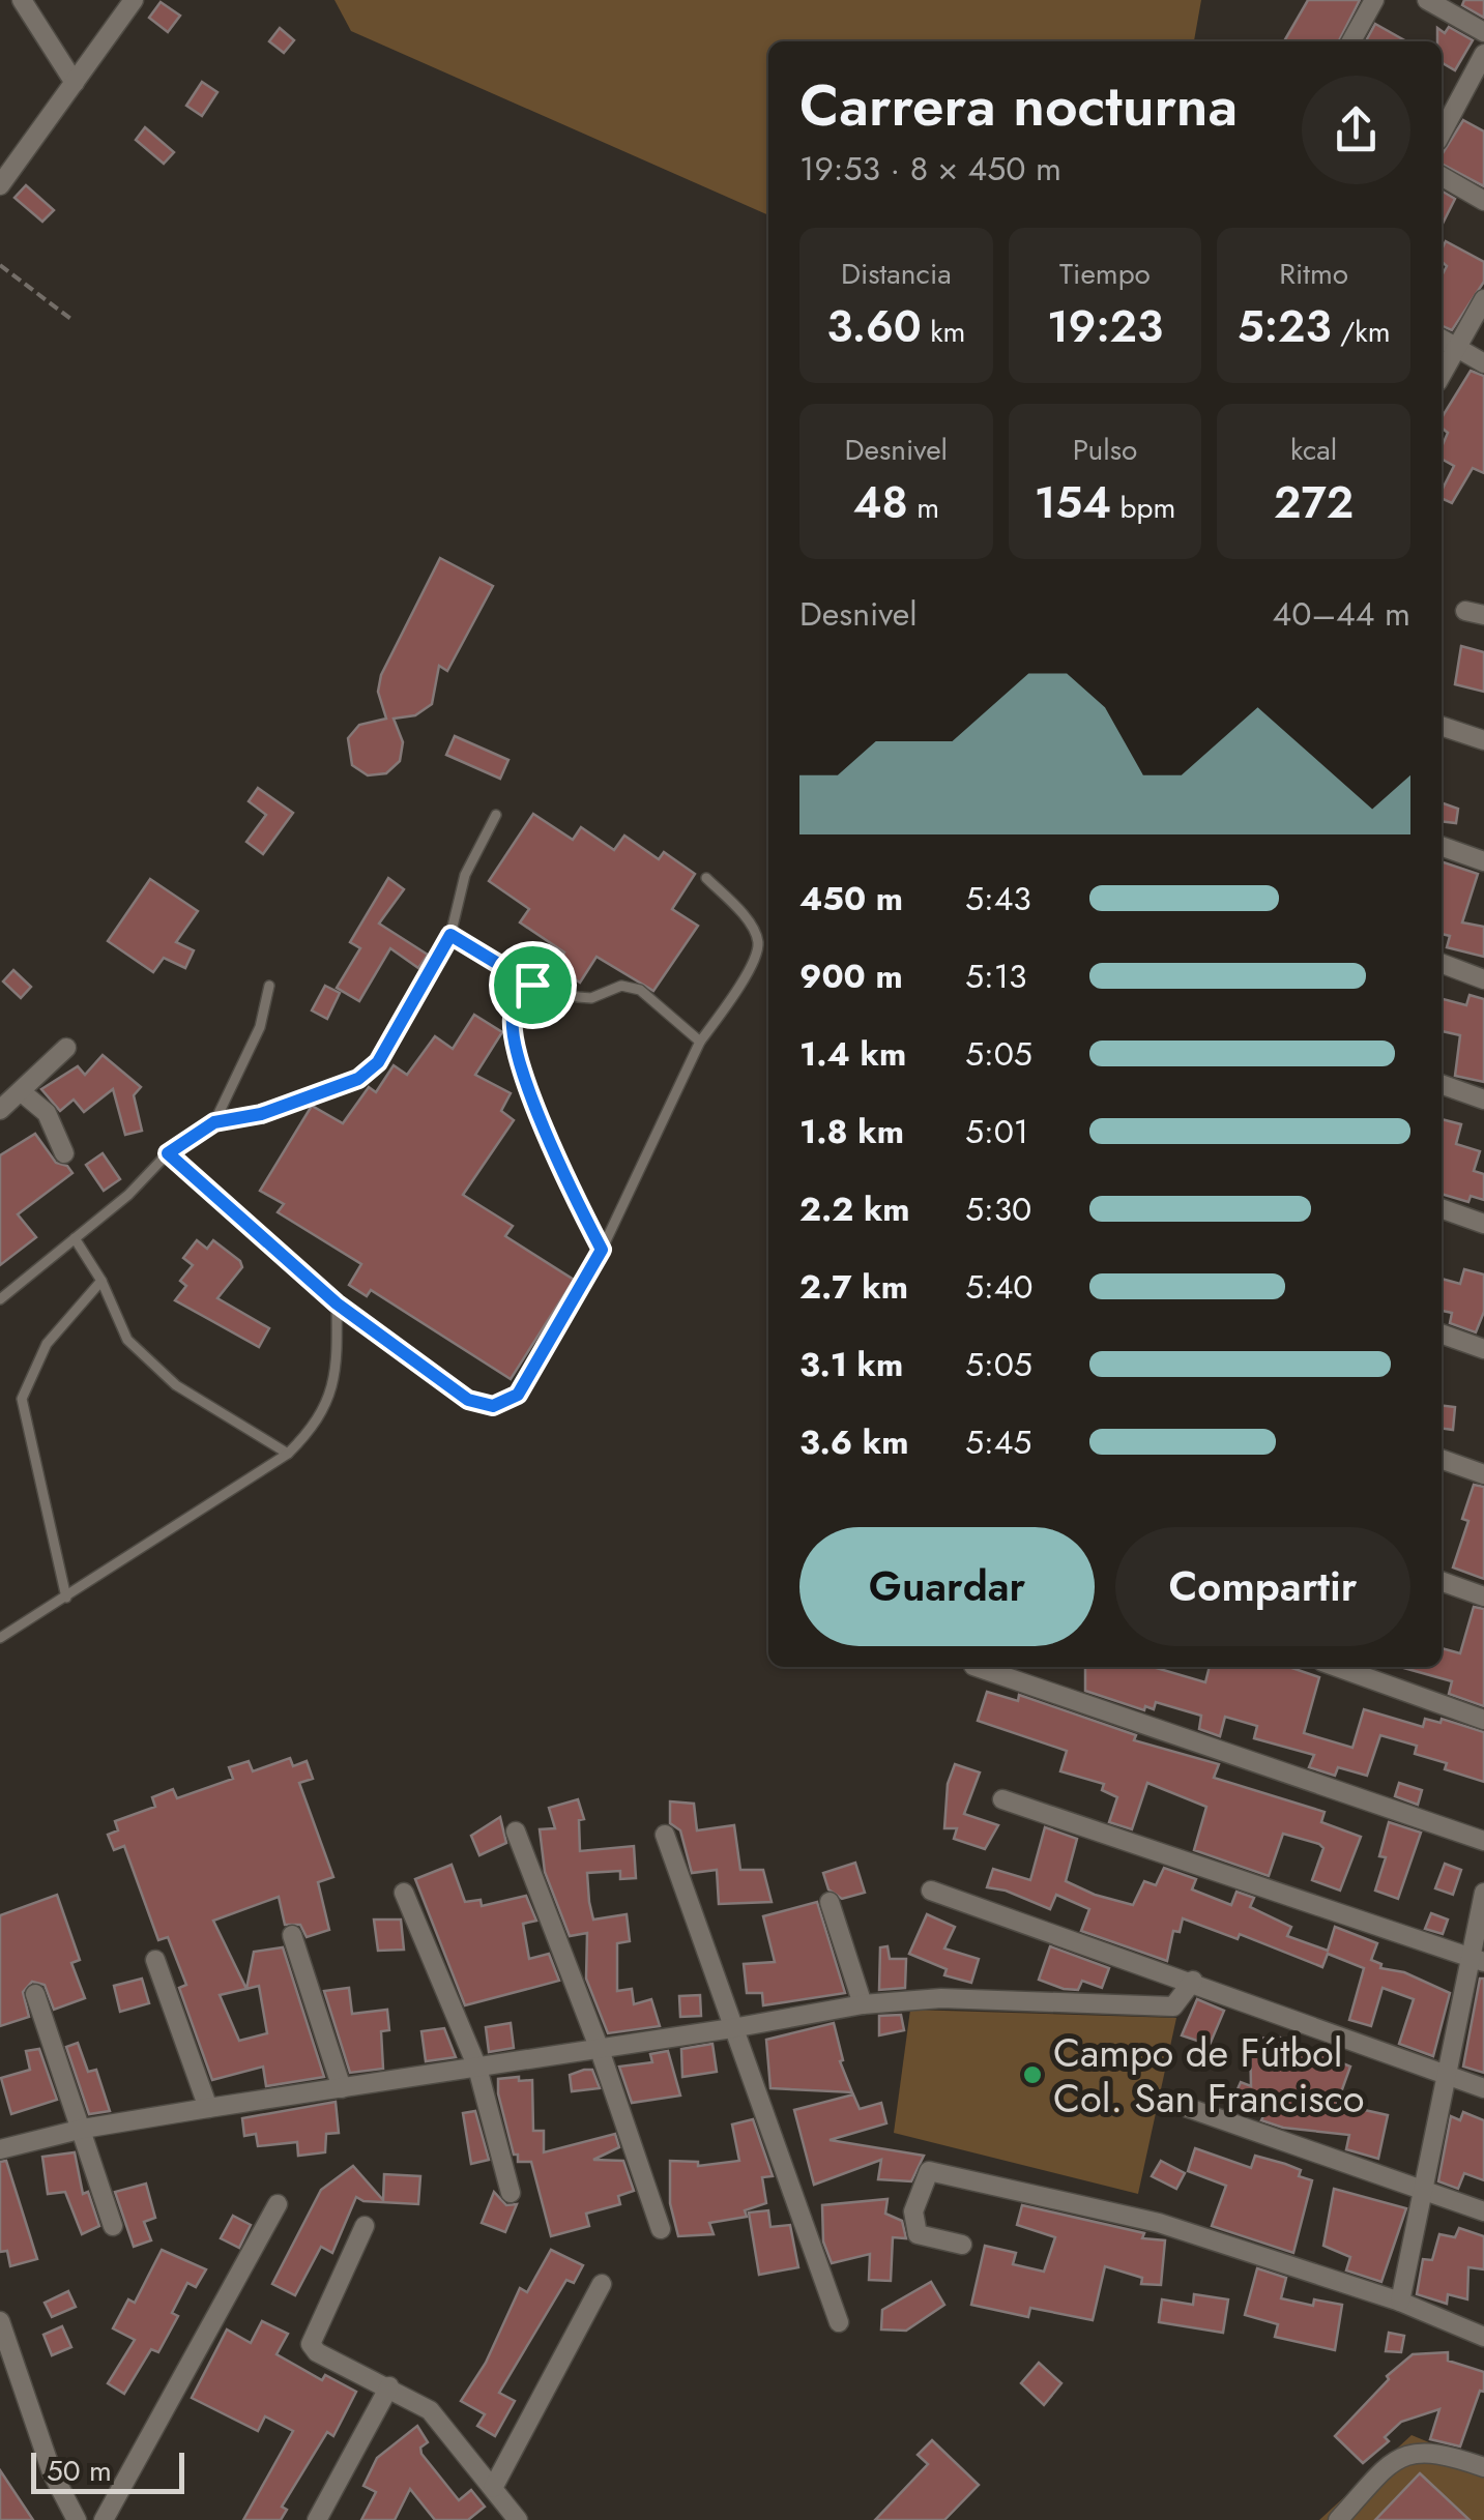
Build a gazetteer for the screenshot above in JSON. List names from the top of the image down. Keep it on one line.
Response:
{"places":["Campo de Fútbol Col. San Francisco"],"scale_bar":"50 m","page":{"heading":["Carrera nocturna","19:53 · 8 × 450 m"],"stats":[["Distancia","3.60 km"],["Tiempo","19:23"],["Ritmo","5:23 /km"],["Desnivel","48 m"],["Pulso","154 bpm"],["kcal","272"]],"chart":["Desnivel","40–44 m"],"list":[{"name":"450 m","note":"5:43"},{"name":"900 m","note":"5:13"},{"name":"1.4 km","note":"5:05"},{"name":"1.8 km","note":"5:01"},{"name":"2.2 km","note":"5:30"},{"name":"2.7 km","note":"5:40"},{"name":"3.1 km","note":"5:05"},{"name":"3.6 km","note":"5:45"}],"buttons":["Guardar","Compartir"],"scale":"50 m"}}
